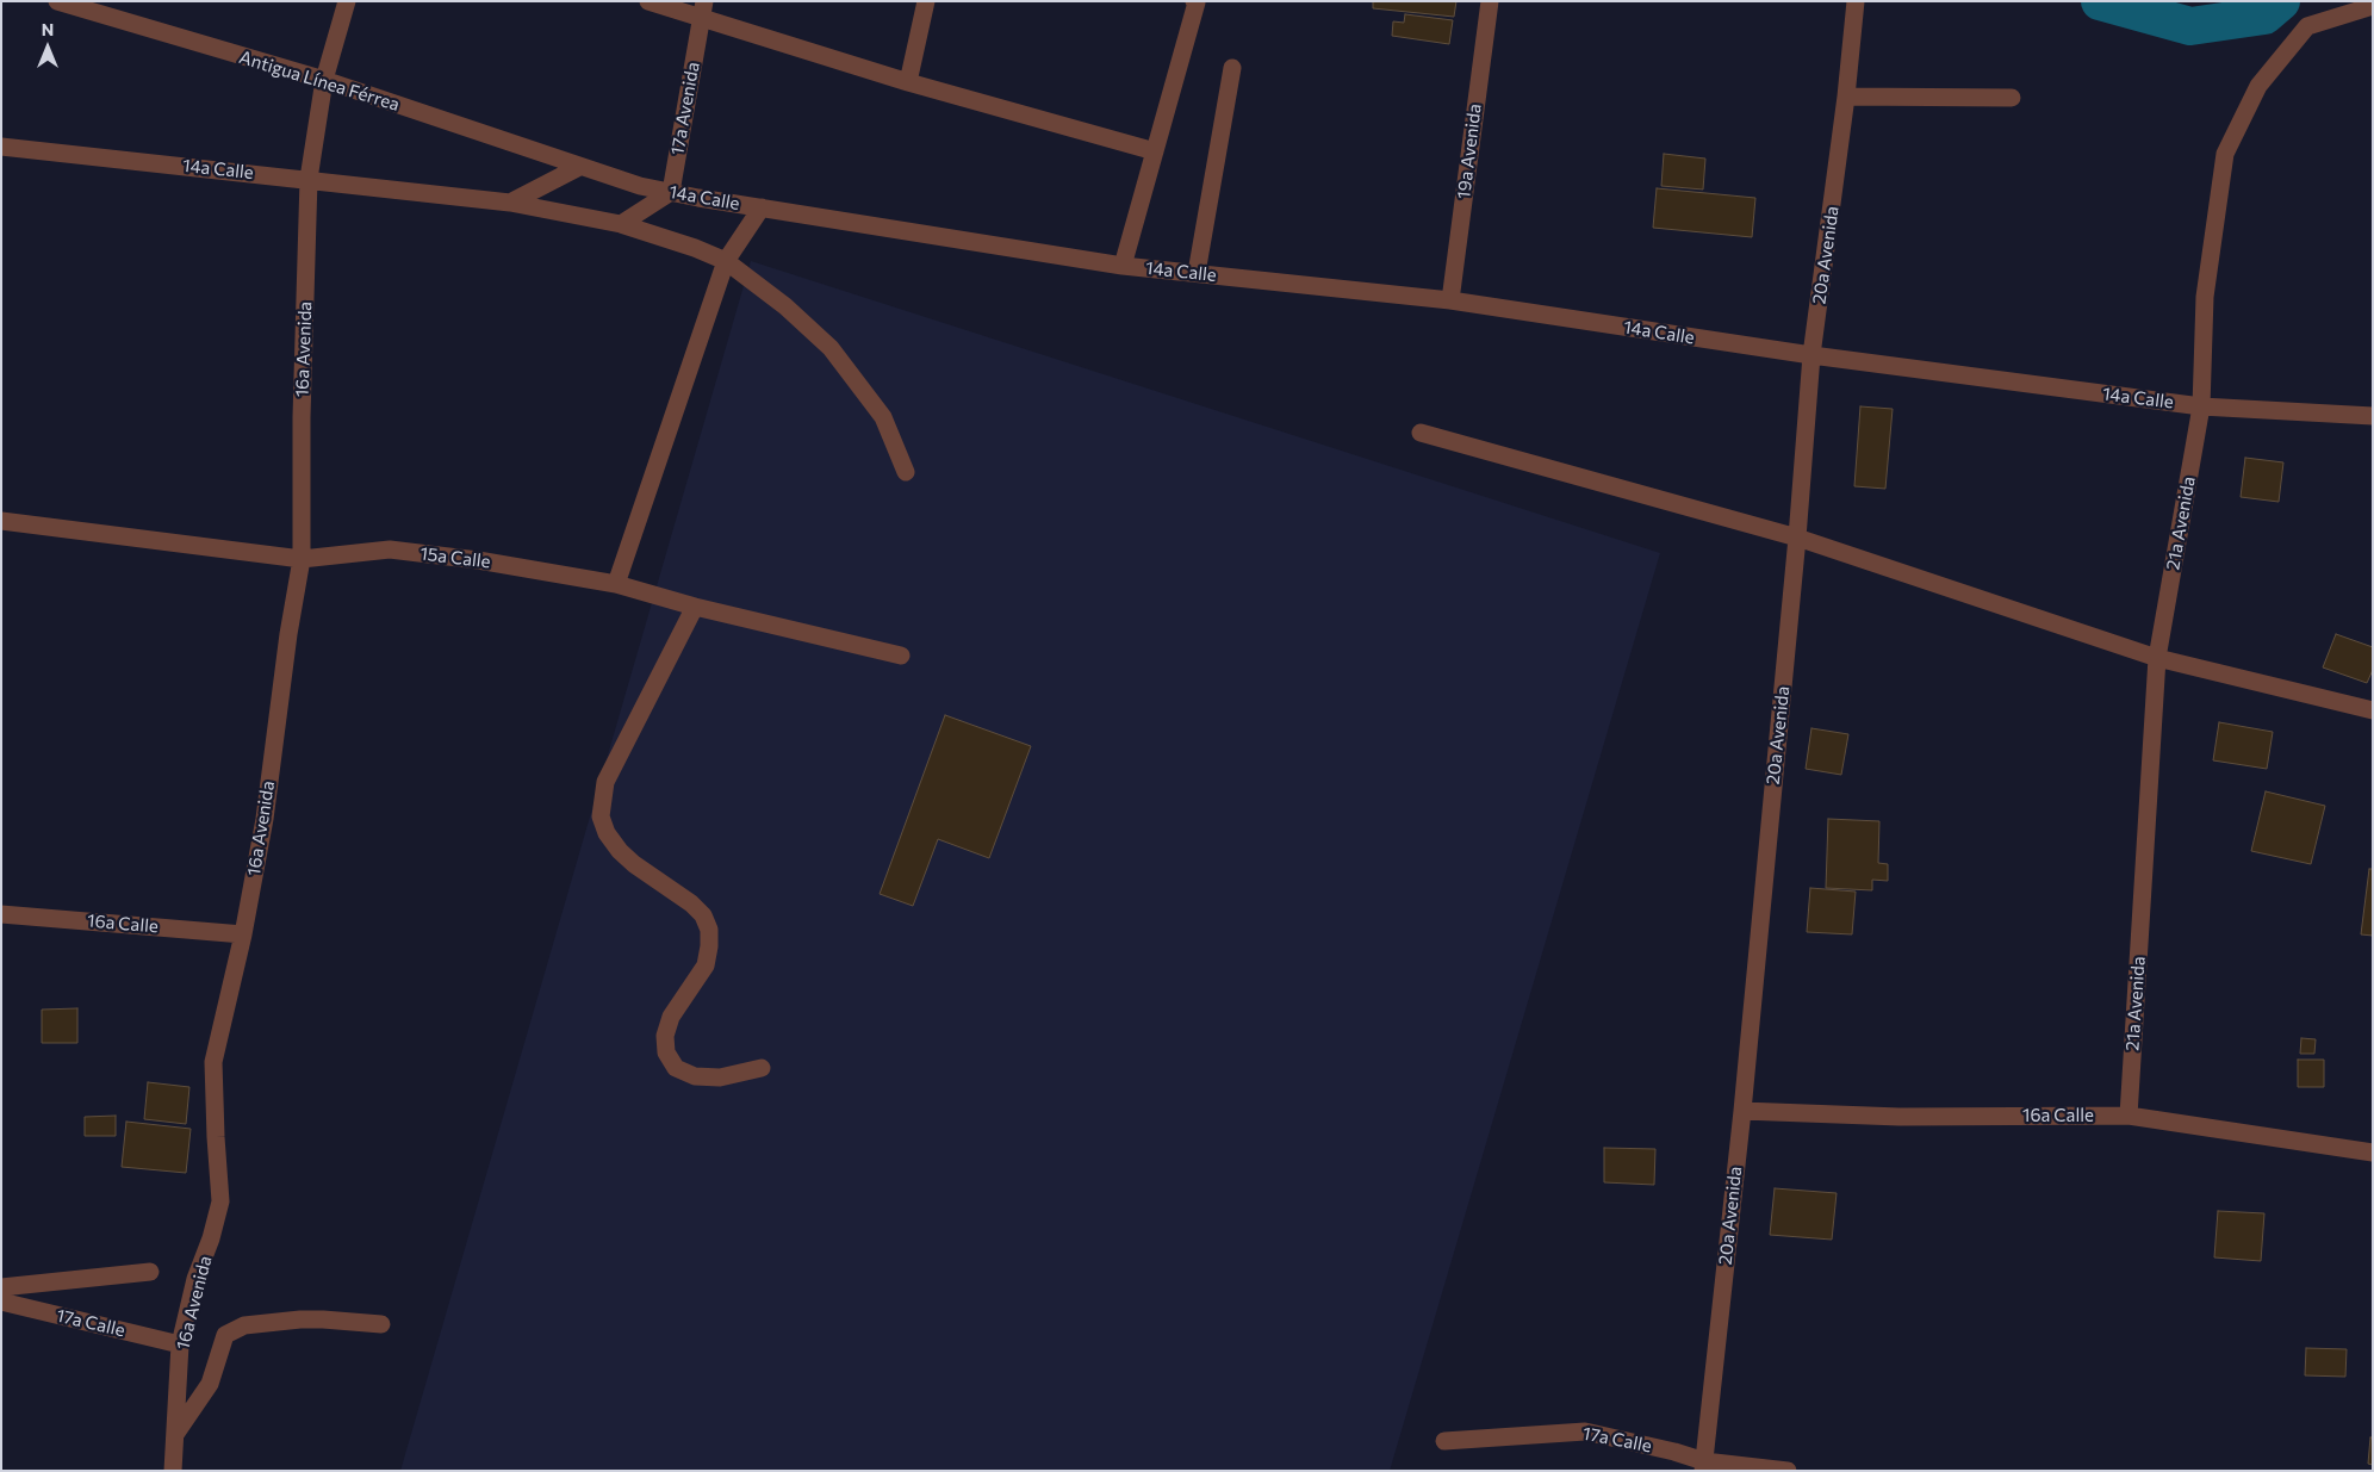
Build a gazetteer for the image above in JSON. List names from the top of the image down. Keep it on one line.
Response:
{"streets":{"street":["Antigua Línea Férrea","17a Avenida","19a Avenida","14a Calle","20a Avenida","16a Avenida","21a Avenida","15a Calle","16a Calle","17a Calle"]},"crossings":[["Antigua Línea Férrea","14a Calle"],["Antigua Línea Férrea","16a Avenida"],["17a Avenida","14a Calle"],["19a Avenida","14a Calle"],["14a Calle","20a Avenida"],["14a Calle","16a Avenida"],["14a Calle","21a Avenida"],["20a Avenida","16a Calle"],["20a Avenida","17a Calle"],["16a Avenida","15a Calle"],["16a Avenida","16a Calle"],["16a Avenida","17a Calle"],["21a Avenida","16a Calle"]],"north":"top"}
